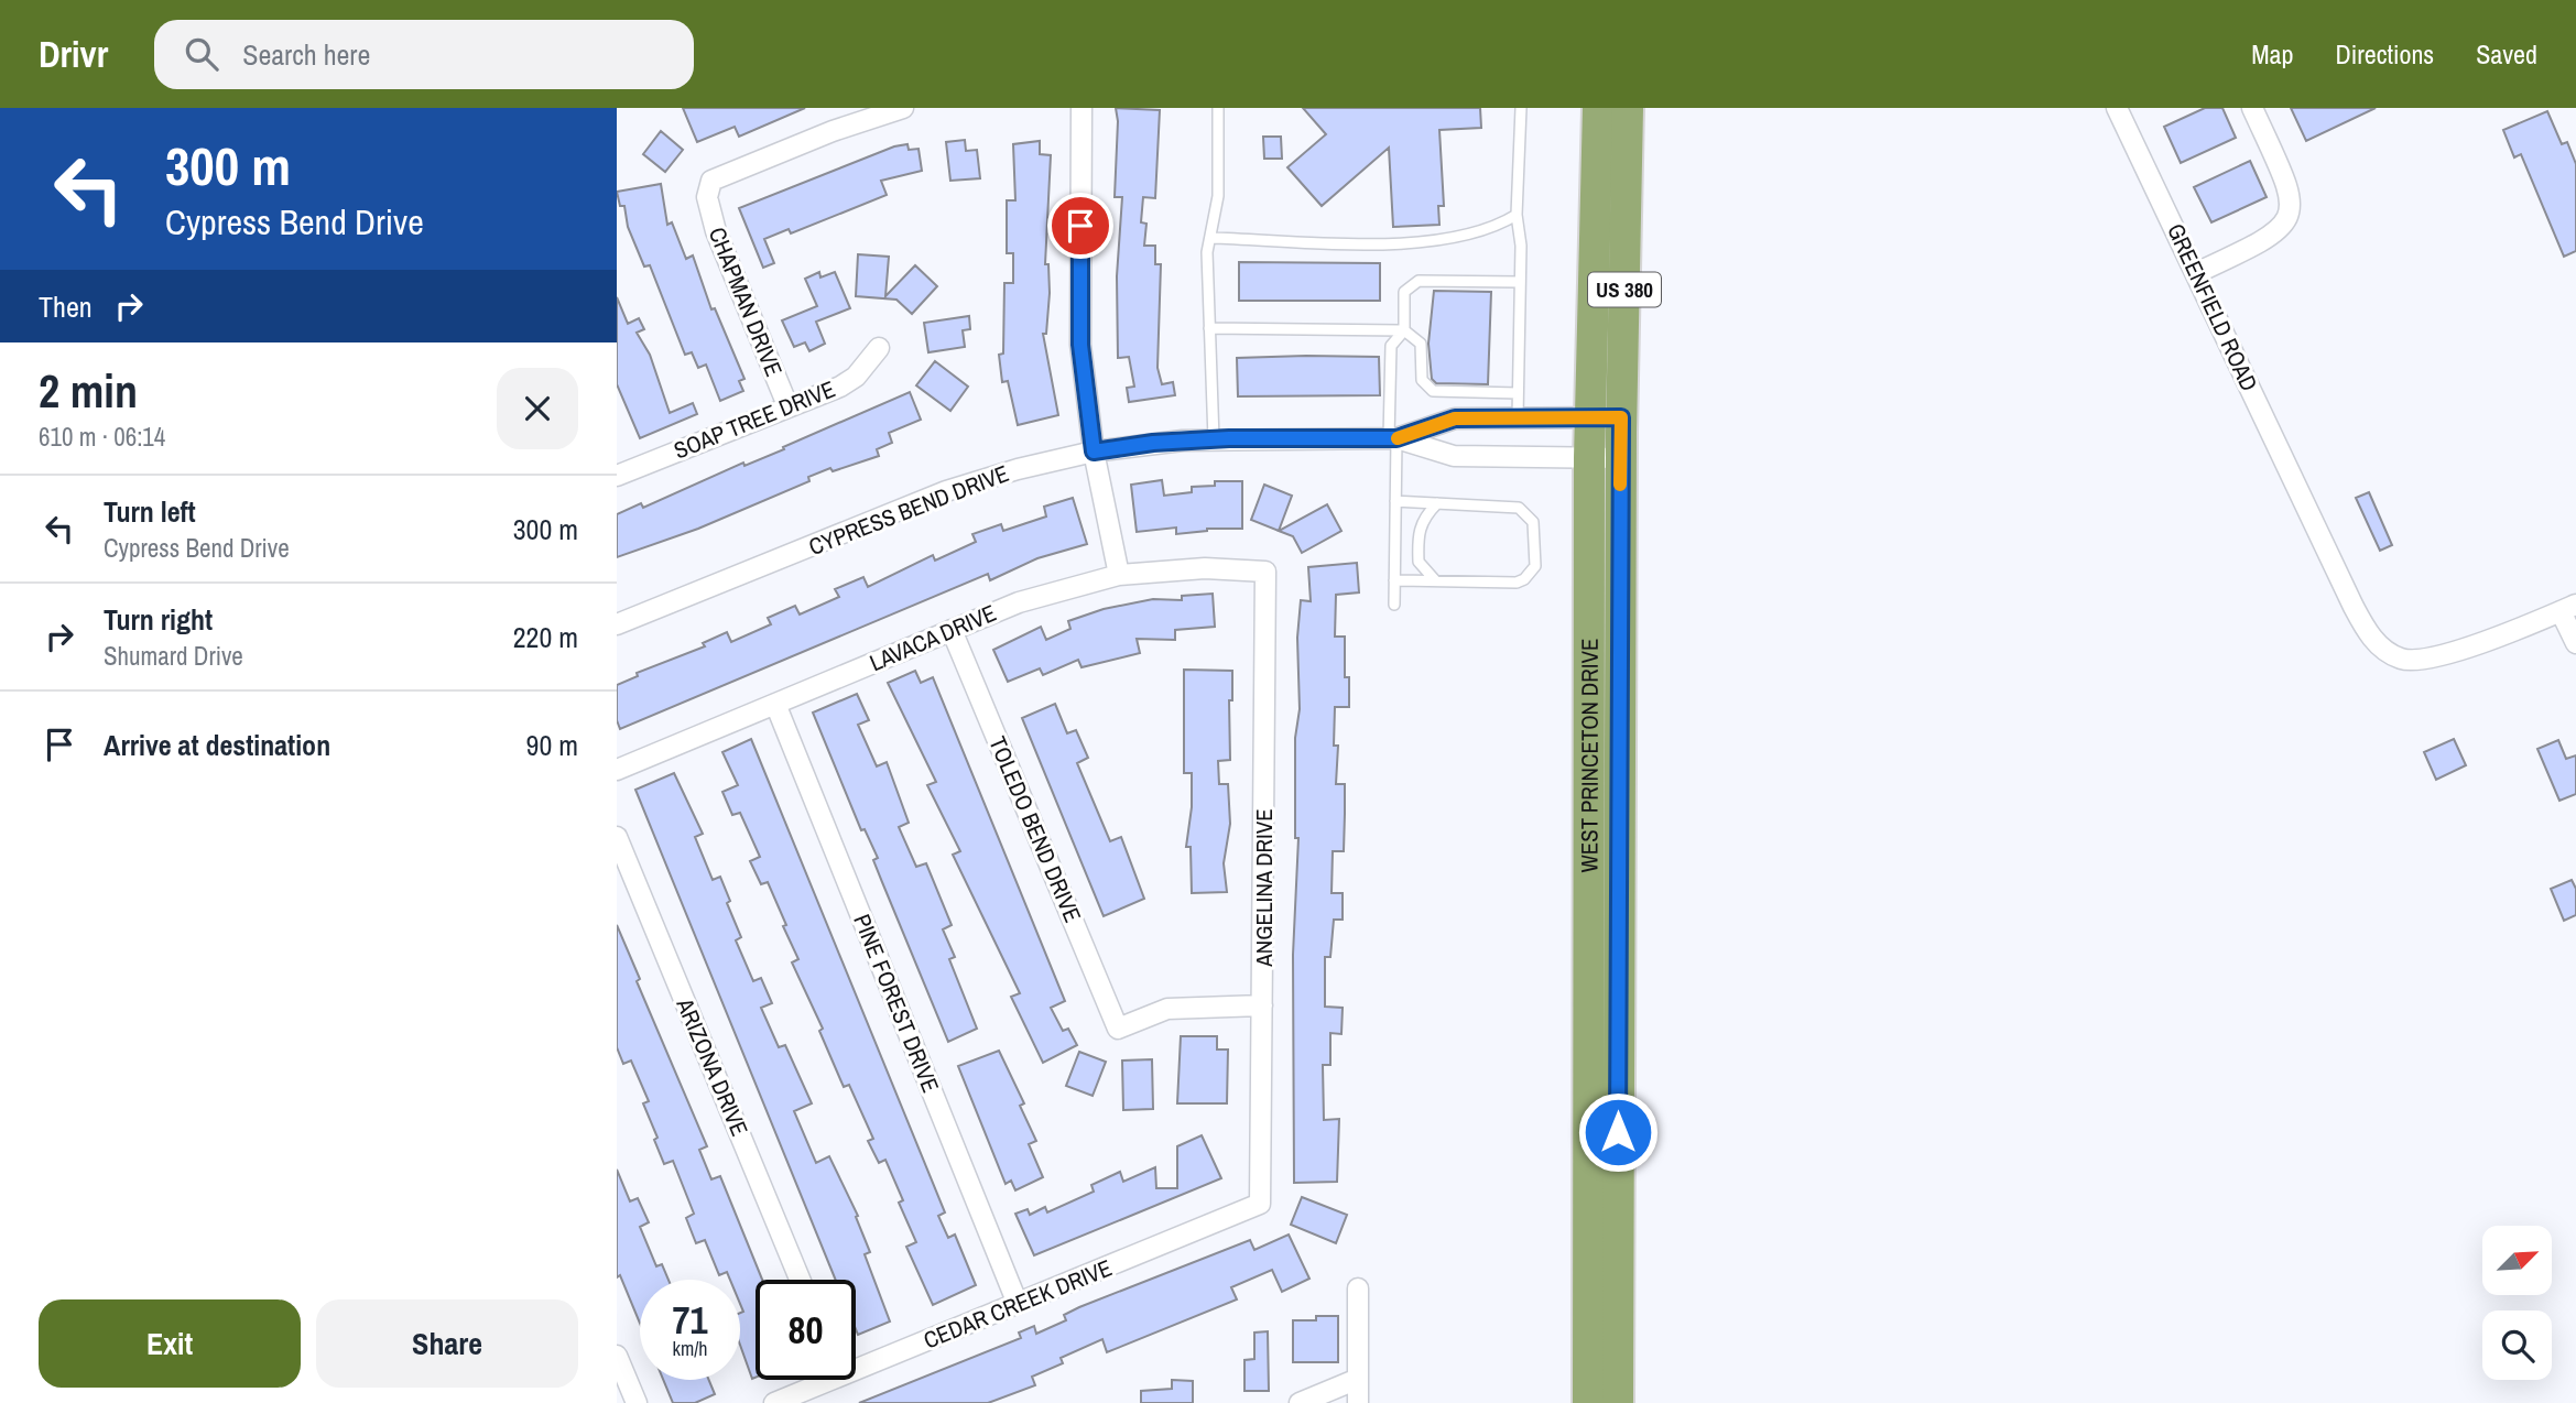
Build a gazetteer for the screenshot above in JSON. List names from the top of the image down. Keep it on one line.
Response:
{"streets":{"highway":["US 380","WEST PRINCETON DRIVE"],"street":["CHAPMAN DRIVE","GREENFIELD ROAD","SOAP TREE DRIVE","CYPRESS BEND DRIVE","LAVACA DRIVE","TOLEDO BEND DRIVE","ANGELINA DRIVE","PINE FOREST DRIVE","ARIZONA DRIVE","CEDAR CREEK DRIVE"]},"crossings":[["CHAPMAN DRIVE","SOAP TREE DRIVE"],["CYPRESS BEND DRIVE","WEST PRINCETON DRIVE"],["LAVACA DRIVE","TOLEDO BEND DRIVE"],["LAVACA DRIVE","ANGELINA DRIVE"],["LAVACA DRIVE","PINE FOREST DRIVE"],["TOLEDO BEND DRIVE","ANGELINA DRIVE"],["ANGELINA DRIVE","CEDAR CREEK DRIVE"],["PINE FOREST DRIVE","CEDAR CREEK DRIVE"]],"north":"top right","page":{"header":"Drivr","search":"Search here","nav":["Map","Directions","Saved"],"turn":["300 m","Cypress Bend Drive"],"then":"Then","heading":["2 min","610 m · 06:14"],"list":[{"name":"Turn left","note":"Cypress Bend Drive","value":"300 m"},{"name":"Turn right","note":"Shumard Drive","value":"220 m"},{"name":"Arrive at destination","value":"90 m"}],"speed":"71 km/h","limit":"80","buttons":["Exit","Share"]}}
